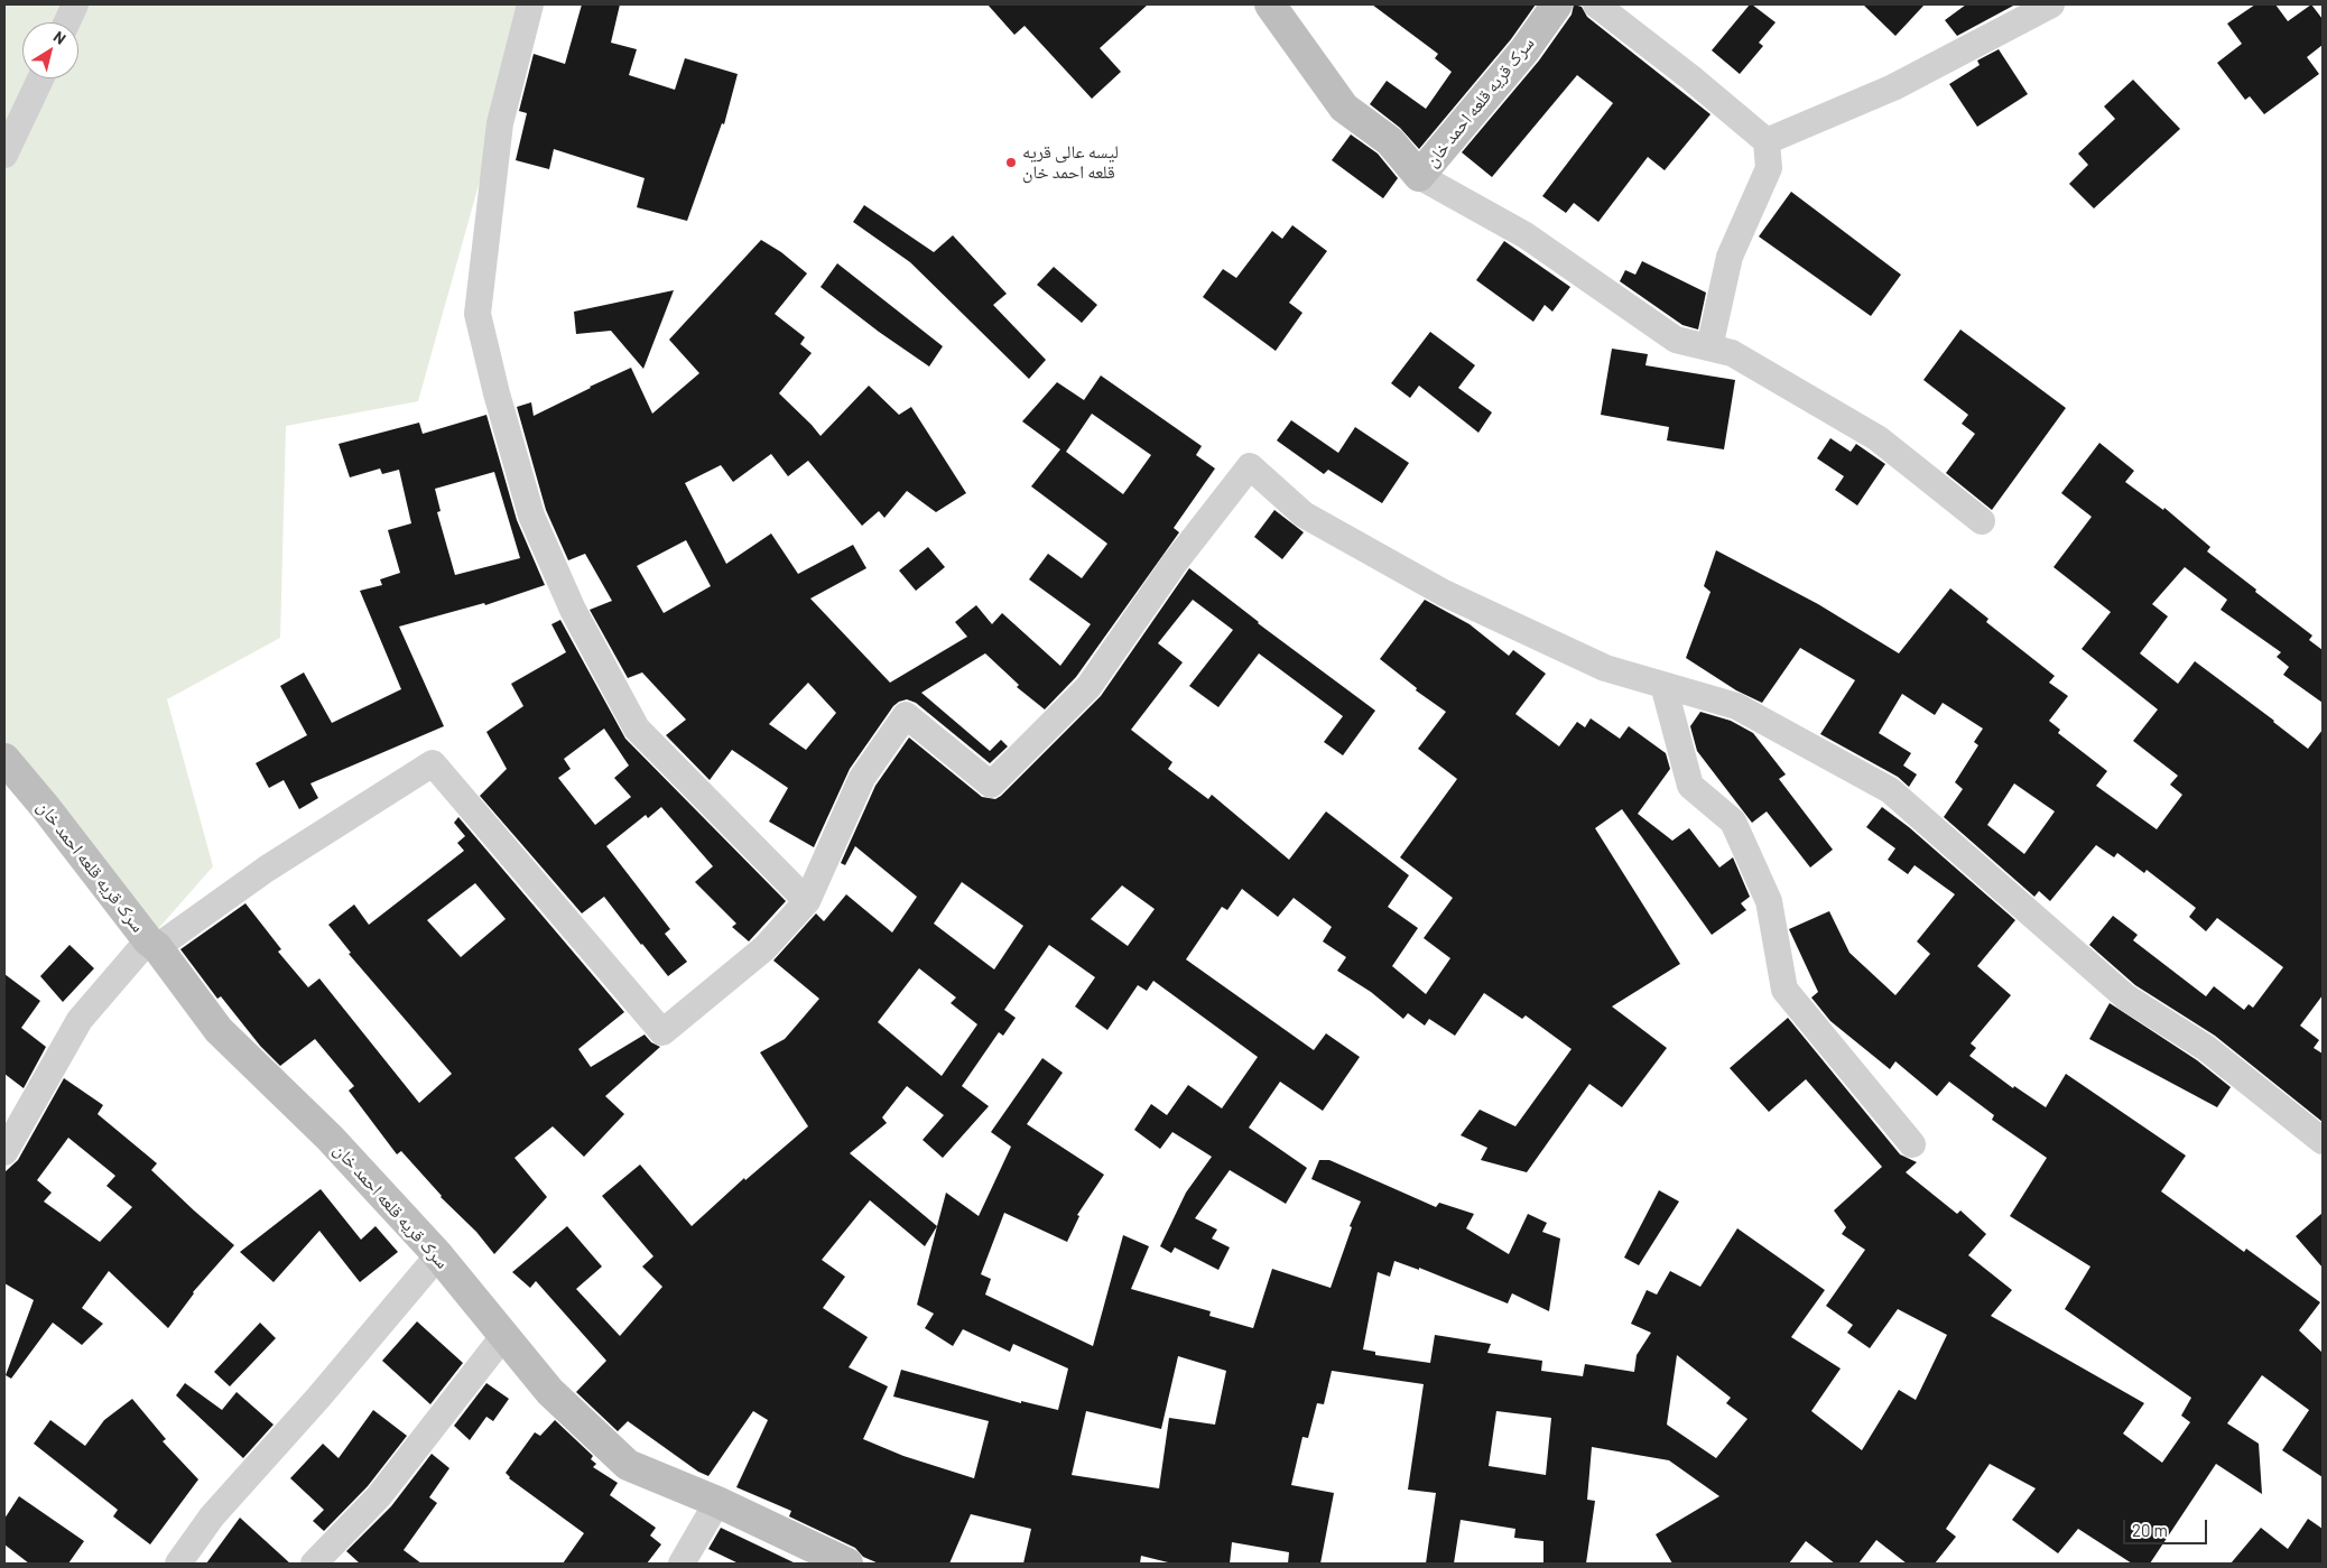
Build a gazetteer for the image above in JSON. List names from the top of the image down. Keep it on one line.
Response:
{"streets":{"street":["سرک قریه قلعه احمد خان"]},"places":["لیسه عالی قریه قلعه احمد خان"],"scale_bar":"20 m","north":"top right"}
